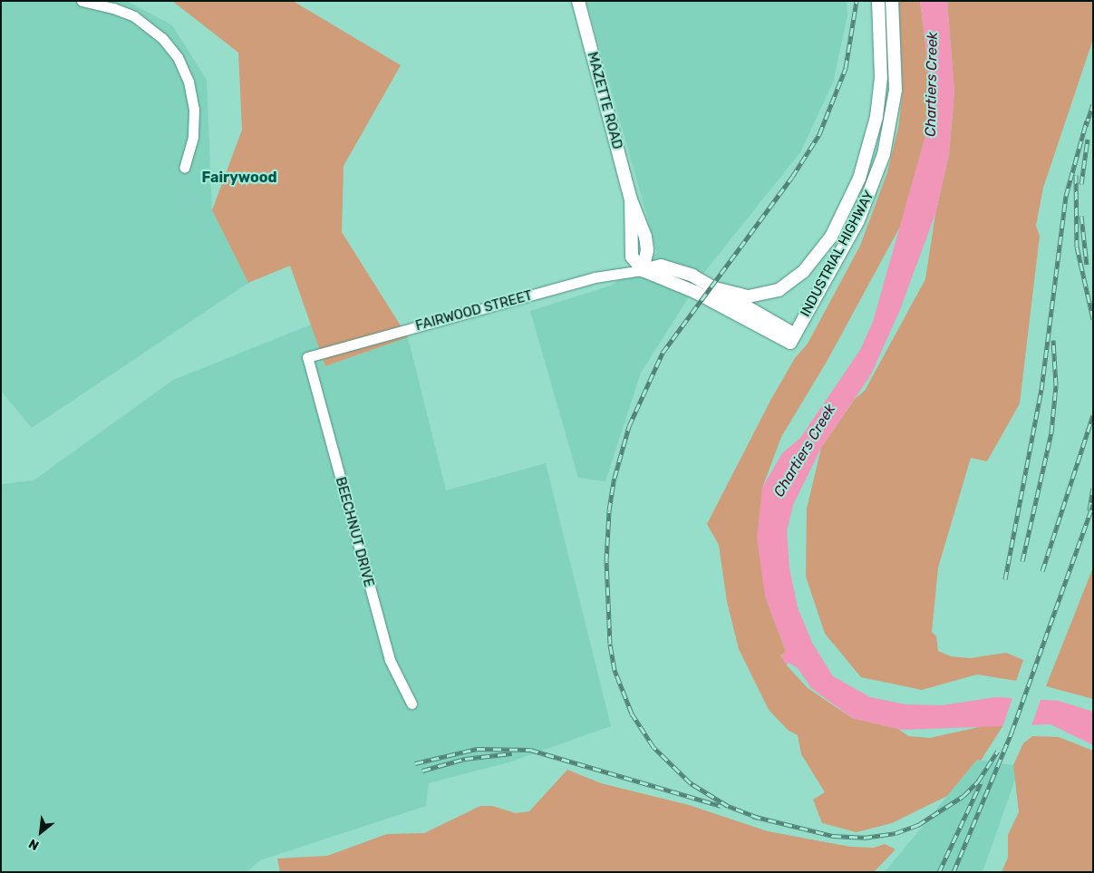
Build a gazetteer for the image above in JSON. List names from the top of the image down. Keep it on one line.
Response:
{"streets":{"street":["MAZETTE ROAD","INDUSTRIAL HIGHWAY","FAIRWOOD STREET","BEECHNUT DRIVE"]},"crossings":[["MAZETTE ROAD","FAIRWOOD STREET"],["INDUSTRIAL HIGHWAY","FAIRWOOD STREET"],["FAIRWOOD STREET","BEECHNUT DRIVE"]],"districts":["Fairywood"],"water":["Chartiers Creek"],"north":"bottom left"}
